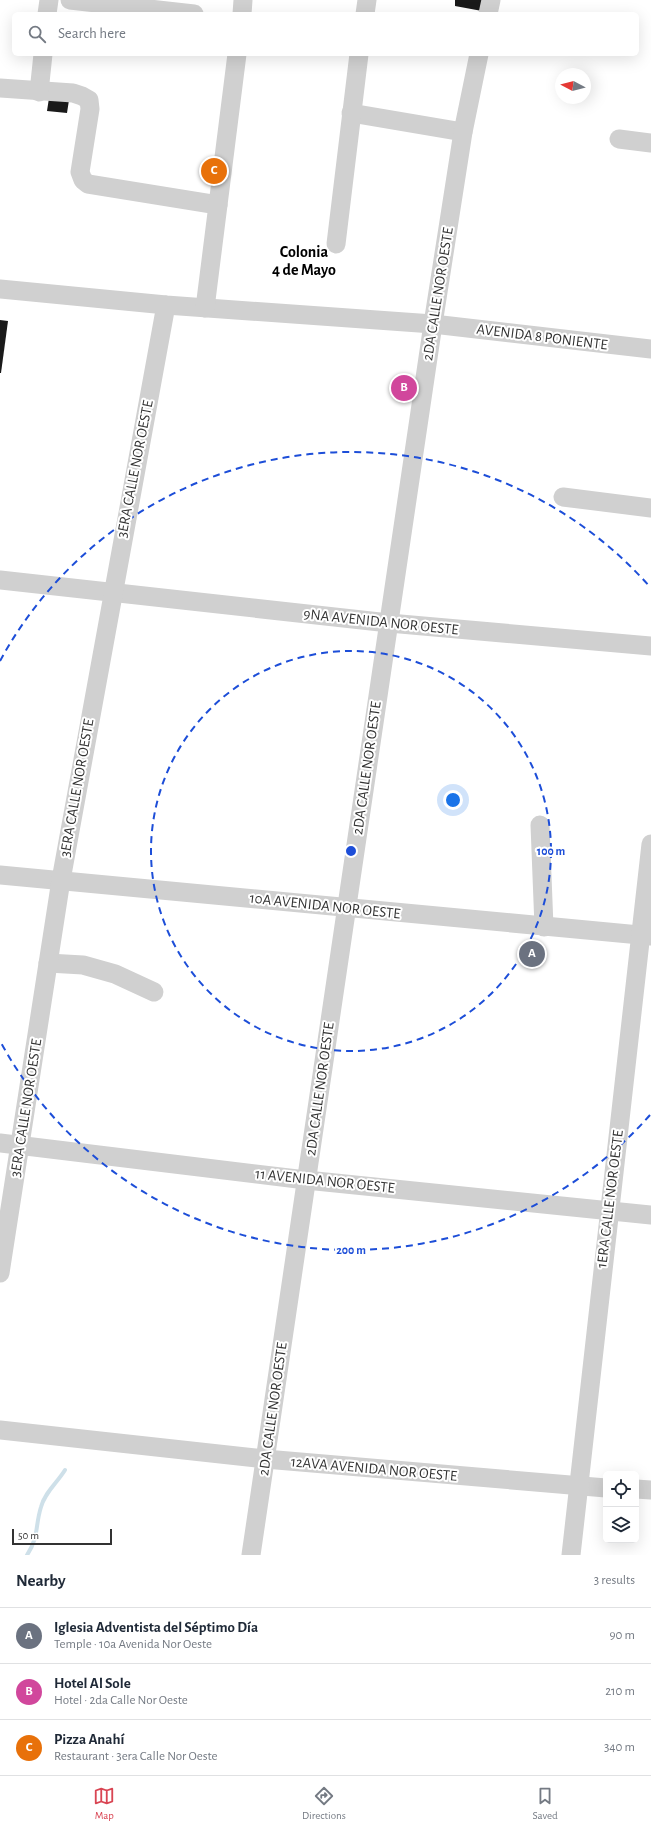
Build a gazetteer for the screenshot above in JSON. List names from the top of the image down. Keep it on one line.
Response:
{"streets":{"street":["2DA CALLE NOR OESTE","AVENIDA 8 PONIENTE","3ERA CALLE NOR OESTE","9NA AVENIDA NOR OESTE","10A AVENIDA NOR OESTE","11 AVENIDA NOR OESTE","1ERA CALLE NOR OESTE","12AVA AVENIDA NOR OESTE"]},"crossings":[["2DA CALLE NOR OESTE","AVENIDA 8 PONIENTE"],["2DA CALLE NOR OESTE","9NA AVENIDA NOR OESTE"],["2DA CALLE NOR OESTE","10A AVENIDA NOR OESTE"],["2DA CALLE NOR OESTE","11 AVENIDA NOR OESTE"],["2DA CALLE NOR OESTE","12AVA AVENIDA NOR OESTE"],["AVENIDA 8 PONIENTE","3ERA CALLE NOR OESTE"],["3ERA CALLE NOR OESTE","9NA AVENIDA NOR OESTE"],["3ERA CALLE NOR OESTE","10A AVENIDA NOR OESTE"],["3ERA CALLE NOR OESTE","11 AVENIDA NOR OESTE"],["10A AVENIDA NOR OESTE","1ERA CALLE NOR OESTE"],["11 AVENIDA NOR OESTE","1ERA CALLE NOR OESTE"],["1ERA CALLE NOR OESTE","12AVA AVENIDA NOR OESTE"]],"districts":["Colonia 4 de Mayo"],"scale_bar":"50 m","north":"left","page":{"search":"Search here","pins":["C","B","A"],"scale":"50 m","heading":["Nearby","3 results"],"list":[{"mark":"A","name":"Iglesia Adventista del Séptimo Día","note":"Temple · 10a Avenida Nor Oeste","value":"90 m"},{"mark":"B","name":"Hotel Al Sole","note":"Hotel · 2da Calle Nor Oeste","value":"210 m"},{"mark":"C","name":"Pizza Anahí","note":"Restaurant · 3era Calle Nor Oeste","value":"340 m"}],"nav":["Map","Directions","Saved"]},"rings":["100 m","200 m"]}
